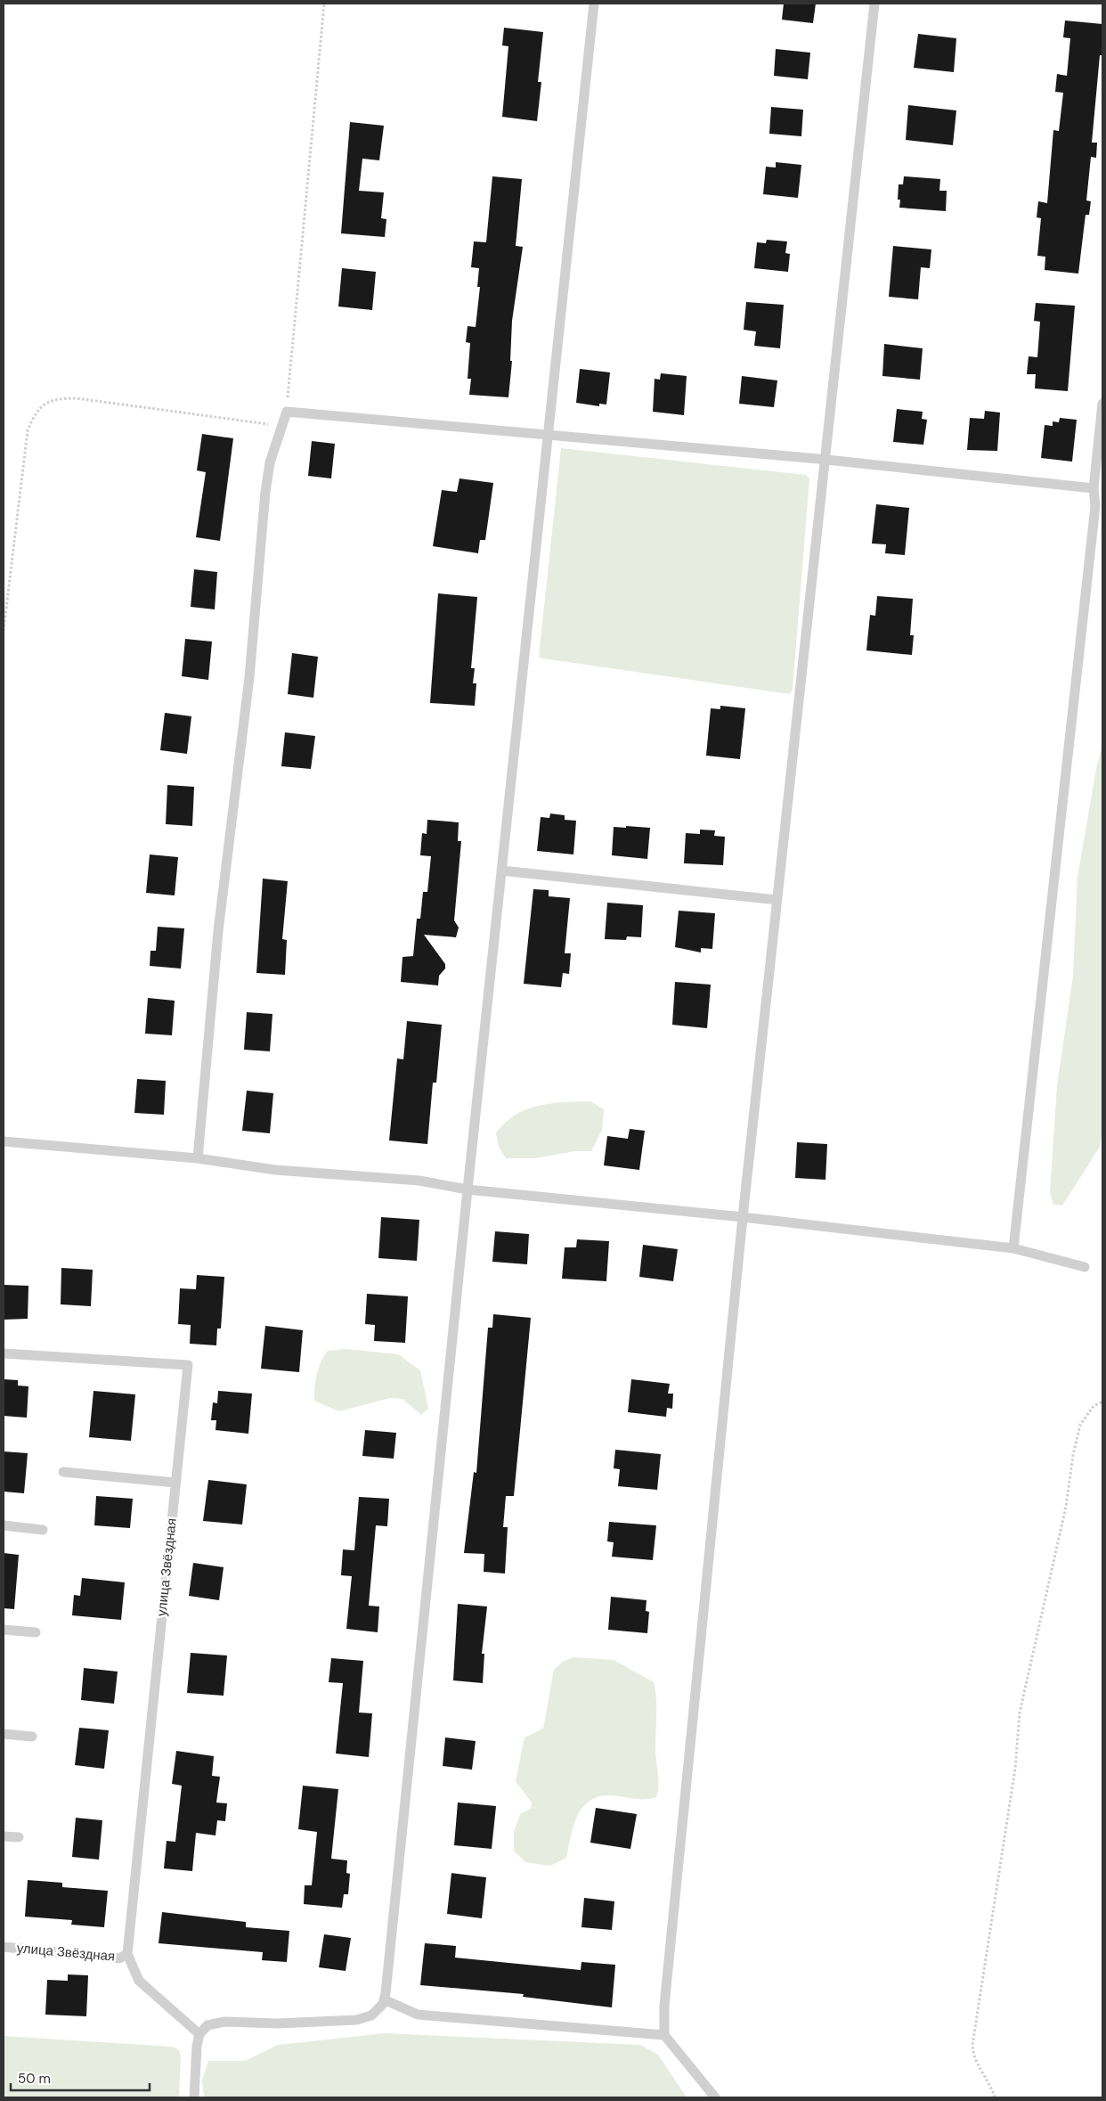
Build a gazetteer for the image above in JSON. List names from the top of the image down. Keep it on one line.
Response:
{"streets":{"lane":["улица Звёздная"]},"scale_bar":"50 m"}
